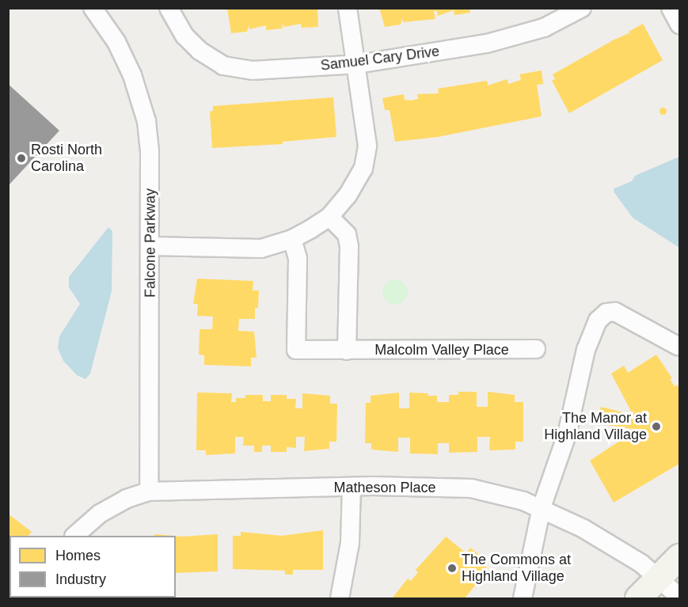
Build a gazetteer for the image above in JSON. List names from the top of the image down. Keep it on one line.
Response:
{"streets":{"street":["Samuel Cary Drive","Falcone Parkway","Malcolm Valley Place","Matheson Place"]},"crossings":[["Falcone Parkway","Matheson Place"]],"places":["Rosti North Carolina","The Manor at Highland Village","The Commons at Highland Village"],"legend":["Homes","Industry"]}
